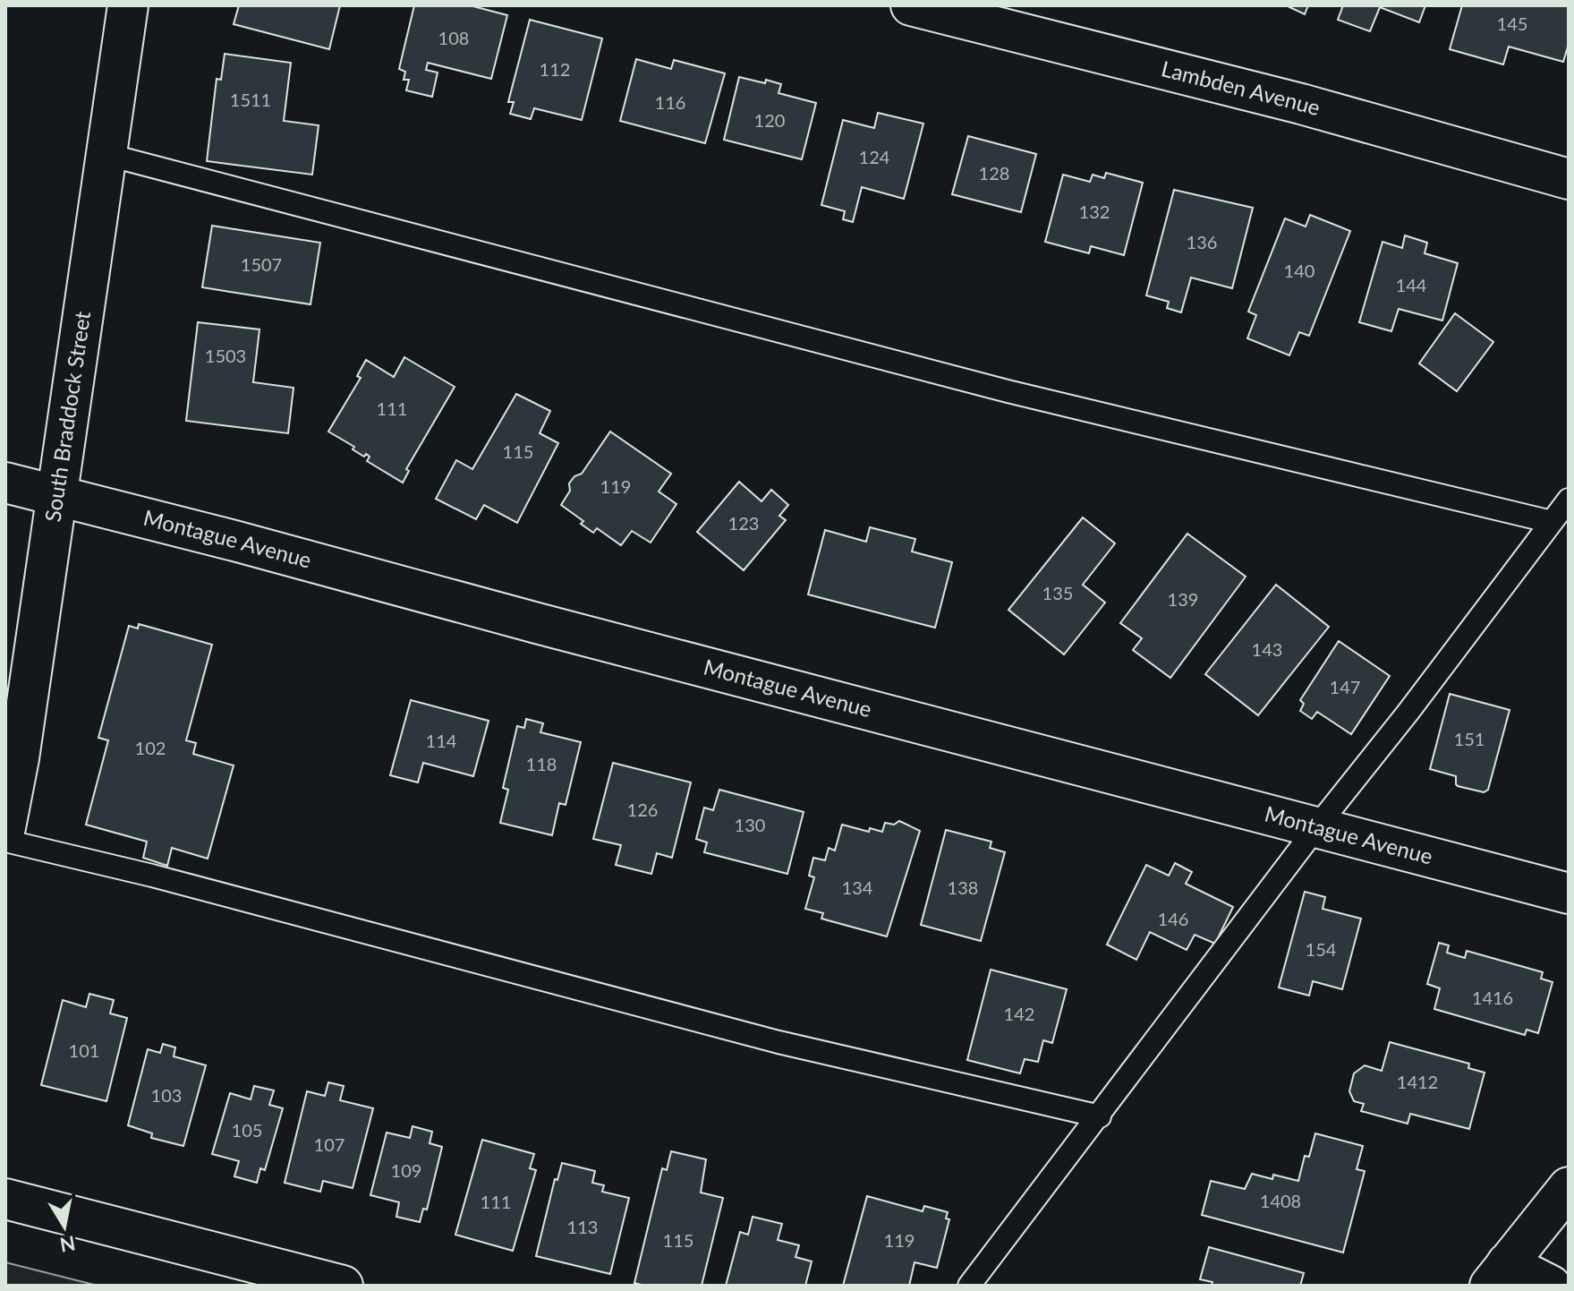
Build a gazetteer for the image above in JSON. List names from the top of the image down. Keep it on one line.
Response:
{"streets":{"street":["Lambden Avenue","South Braddock Street","Montague Avenue"]},"crossings":[["South Braddock Street","Montague Avenue"]],"house_numbers":["145","108","112","1511","116","120","124","128","132","136","1507","140","144","1503","111","115","119","123","135","139","143","147","151","114","102","118","126","130","134","138","146","154","1416","142","101","1412","103","105","107","109","1408","111","113","115","119"],"north":"bottom"}
